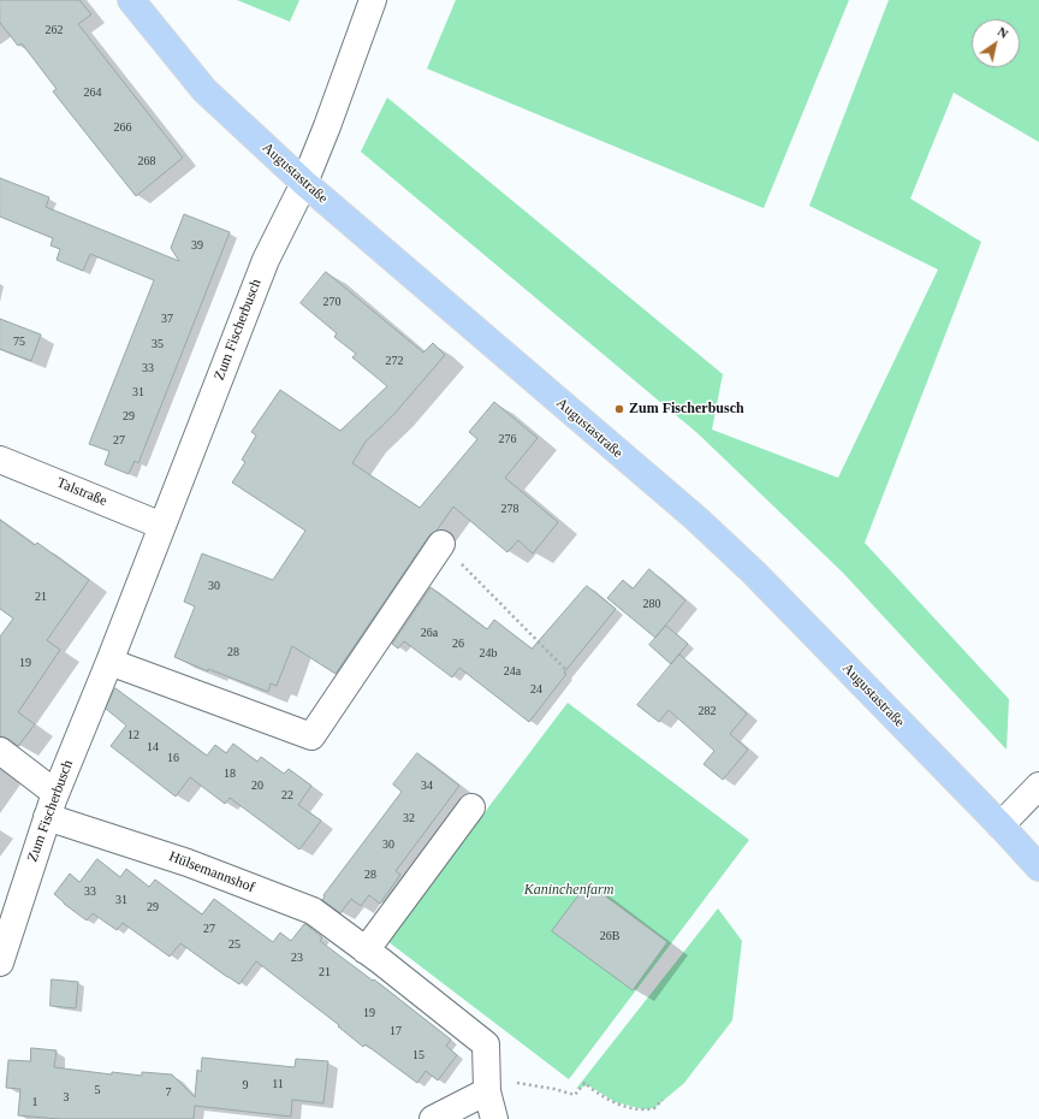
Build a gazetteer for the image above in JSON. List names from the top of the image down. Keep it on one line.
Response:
{"streets":{"main road":["Augustastraße"],"street":["Zum Fischerbusch","Talstraße","Hülsemannshof"]},"crossings":[["Augustastraße","Zum Fischerbusch"],["Zum Fischerbusch","Talstraße"],["Zum Fischerbusch","Hülsemannshof"]],"parks":["Kaninchenfarm"],"places":["Zum Fischerbusch"],"house_numbers":["262","264","266","268","39","270","37","75","35","272","33","31","29","276","27","278","30","21","280","26a","26","28","24b","19","24a","24","282","12","14","16","18","20","34","22","32","30","28","33","31","29","27","26B","25","23","21","19","17","15","11","9","5","7","3","1"],"north":"top right"}
